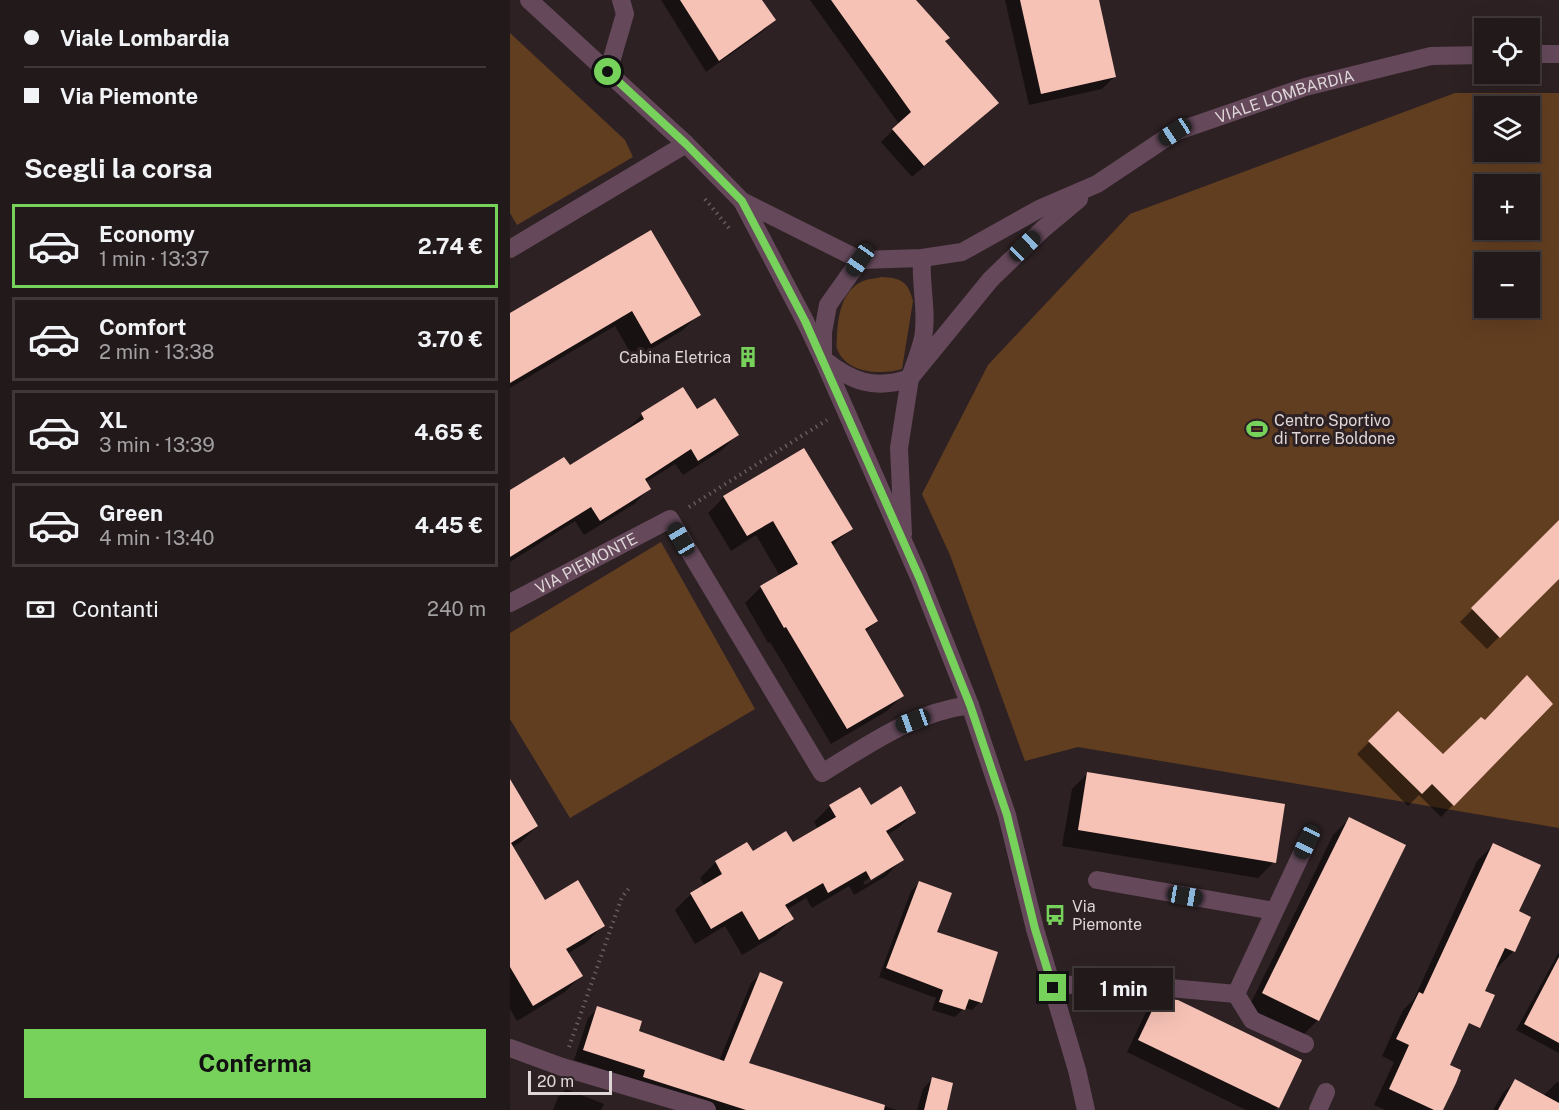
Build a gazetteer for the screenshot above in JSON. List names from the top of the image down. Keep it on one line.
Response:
{"streets":{"street":["VIALE LOMBARDIA","VIA PIEMONTE"]},"places":{"building":["Cabina Eletrica"],"sports":["Centro Sportivo di Torre Boldone"],"bus stop":["Via Piemonte"]},"scale_bar":"20 m","page":{"banner":["Viale Lombardia","Via Piemonte"],"map_buttons":["+","−"],"heading":"Scegli la corsa","list":[{"name":"Economy","note":"1 min · 13:37","value":"2.74 €"},{"name":"Comfort","note":"2 min · 13:38","value":"3.70 €"},{"name":"XL","note":"3 min · 13:39","value":"4.65 €"},{"name":"Green","note":"4 min · 13:40","value":"4.45 €"}],"pay":["Contanti","240 m"],"bubble":"1 min","buttons":"Conferma","scale":"20 m"}}
